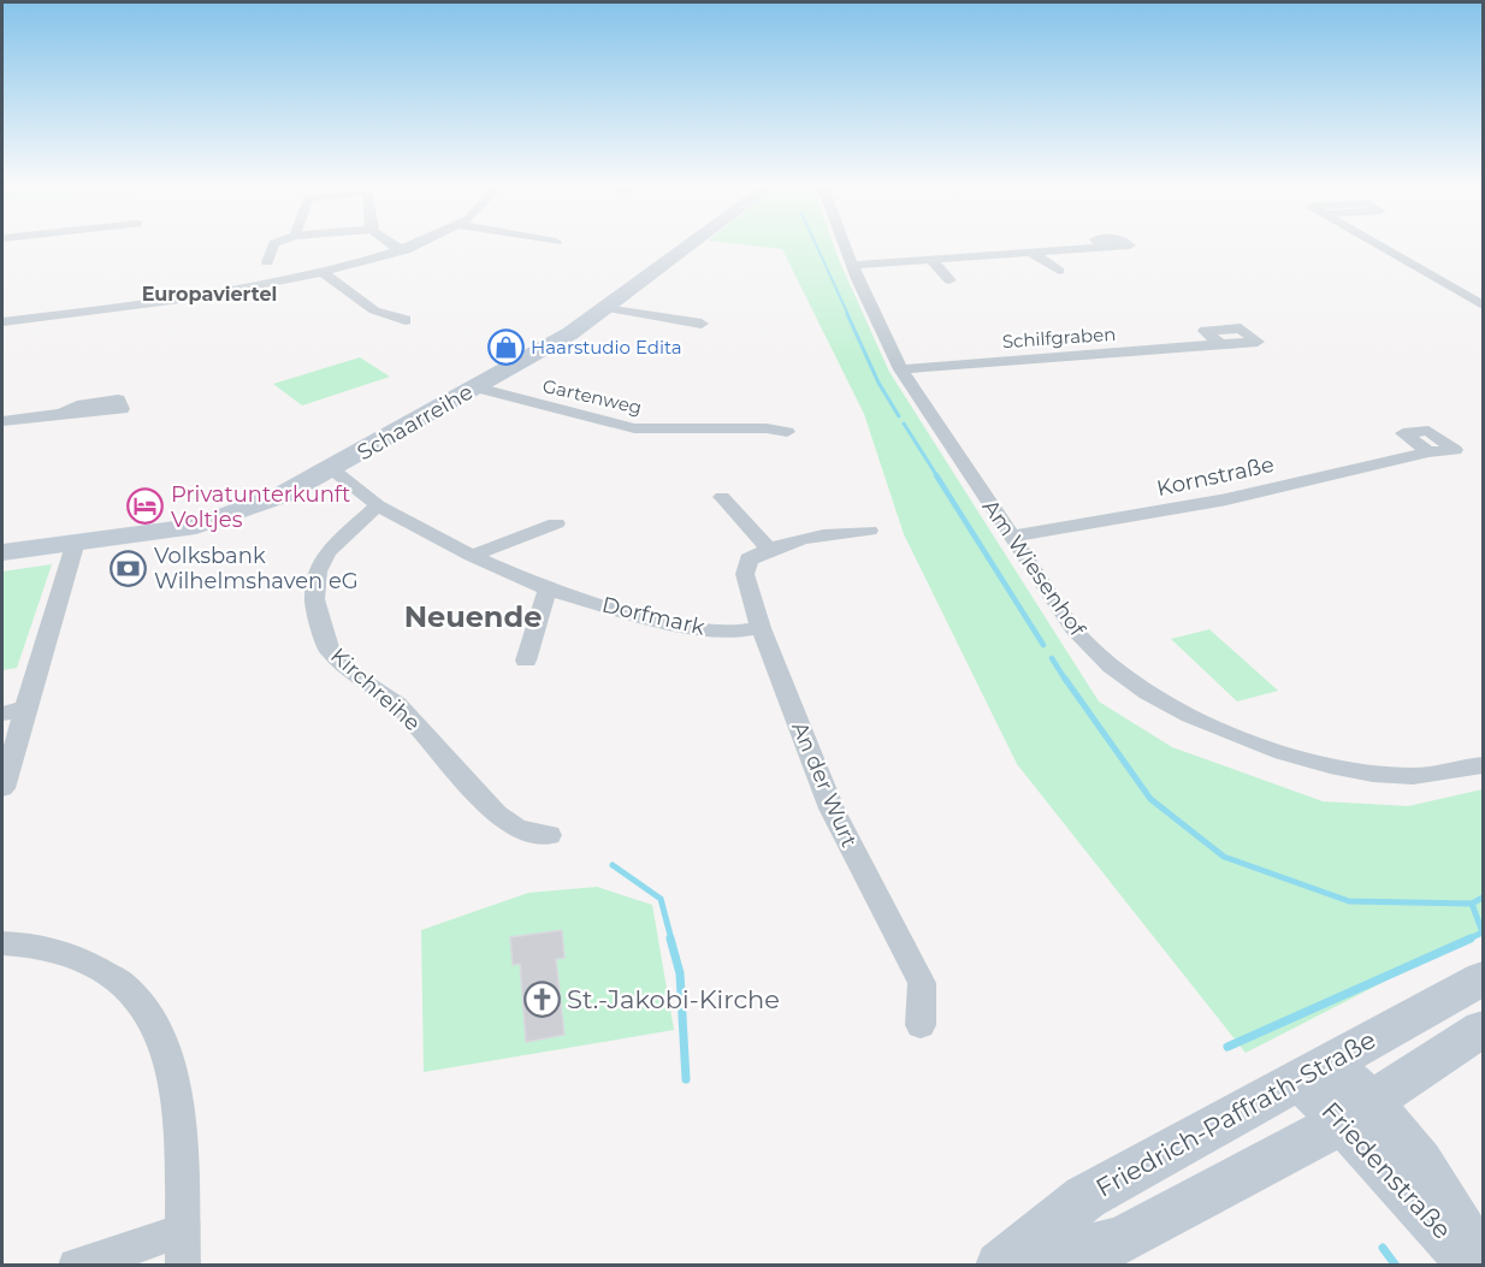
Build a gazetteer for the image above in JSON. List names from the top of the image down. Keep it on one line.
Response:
{"streets":{"main road":["Schaarreihe","Friedrich-Paffrath-Straße","Friedenstraße"],"street":["Schilfgraben","Gartenweg","Kornstraße","Am Wiesenhof","Dorfmark","Kirchreihe","An der Wurt"]},"crossings":[["Schilfgraben","Am Wiesenhof"],["Gartenweg","Schaarreihe"],["Schaarreihe","Dorfmark"],["Kornstraße","Am Wiesenhof"],["Dorfmark","Kirchreihe"],["Dorfmark","An der Wurt"],["Friedrich-Paffrath-Straße","Friedenstraße"]],"districts":["Europaviertel","Neuende"],"places":{"shop":["Haarstudio Edita"],"hotel":["Privatunterkunft Voltjes"],"bank":["Volksbank Wilhelmshaven eG"],"church":["St.-Jakobi-Kirche"]}}
